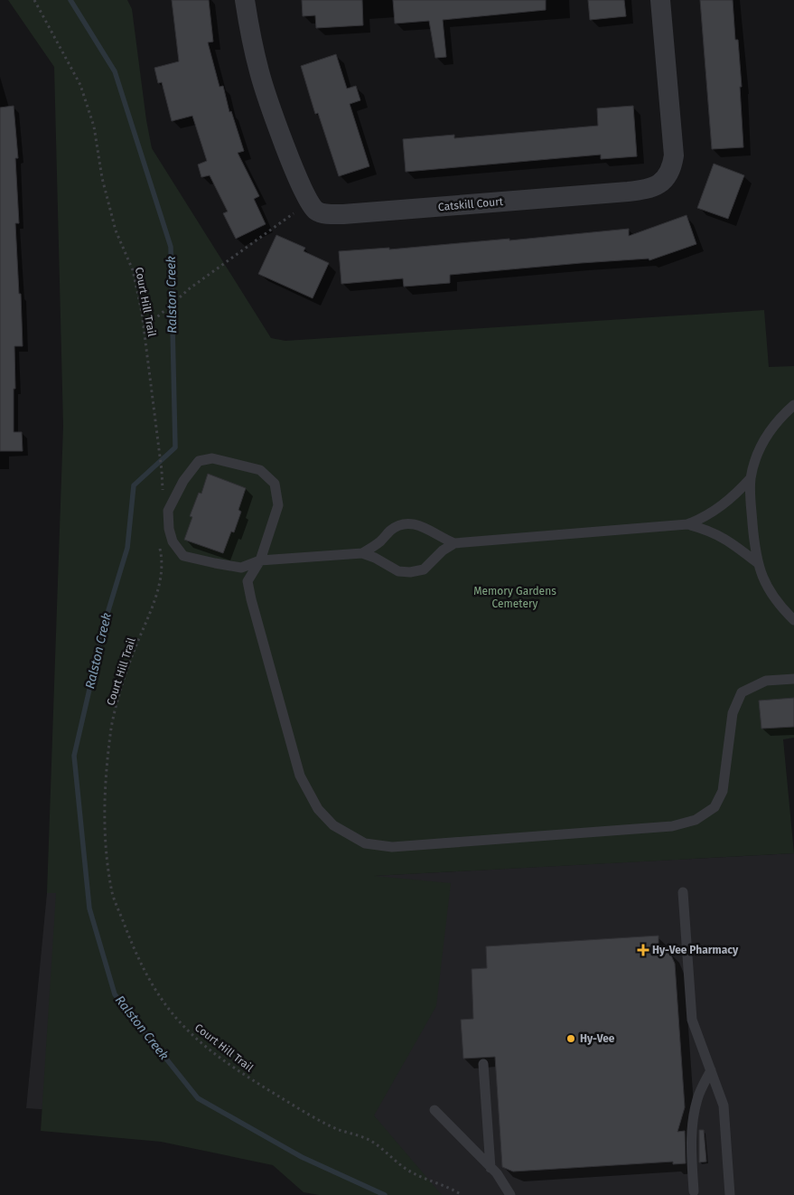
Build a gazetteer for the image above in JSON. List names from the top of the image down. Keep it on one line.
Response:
{"streets":{"street":["Catskill Court"],"path":["Court Hill Trail"]},"water":["Ralston Creek"],"parks":["Memory Gardens Cemetery"],"places":{"health":["Hy-Vee Pharmacy"],"other":["Hy-Vee"]}}
